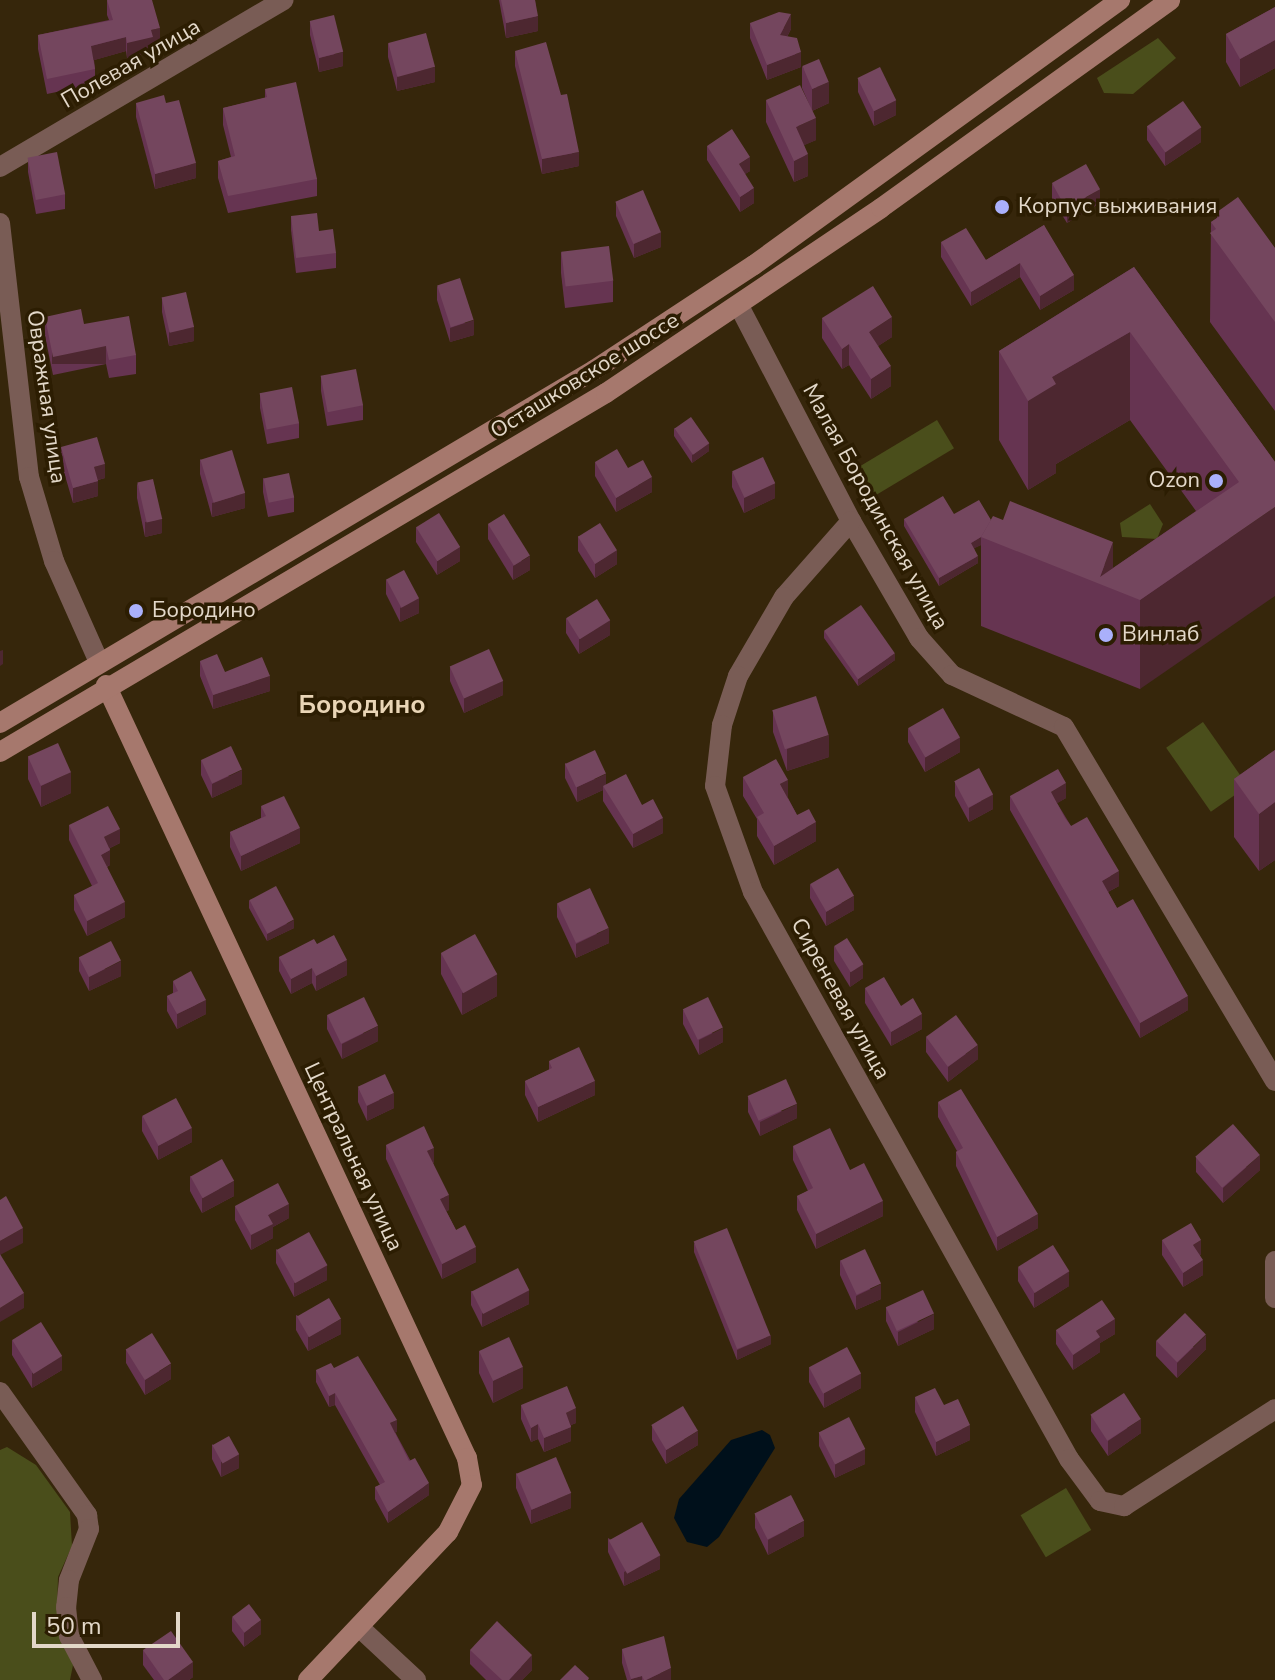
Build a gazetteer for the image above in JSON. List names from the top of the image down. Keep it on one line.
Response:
{"streets":{"main road":["Осташковское шоссе","Центральная улица"],"street":["Полевая улица","Овражная улица","Малая Бородинская улица","Сиреневая улица"]},"crossings":[["Осташковское шоссе","Овражная улица"],["Осташковское шоссе","Малая Бородинская улица"],["Осташковское шоссе","Центральная улица"],["Малая Бородинская улица","Сиреневая улица"]],"districts":["Бородино"],"places":["Корпус выживания","Ozon","Бородино","Винлаб"],"scale_bar":"50 m"}
